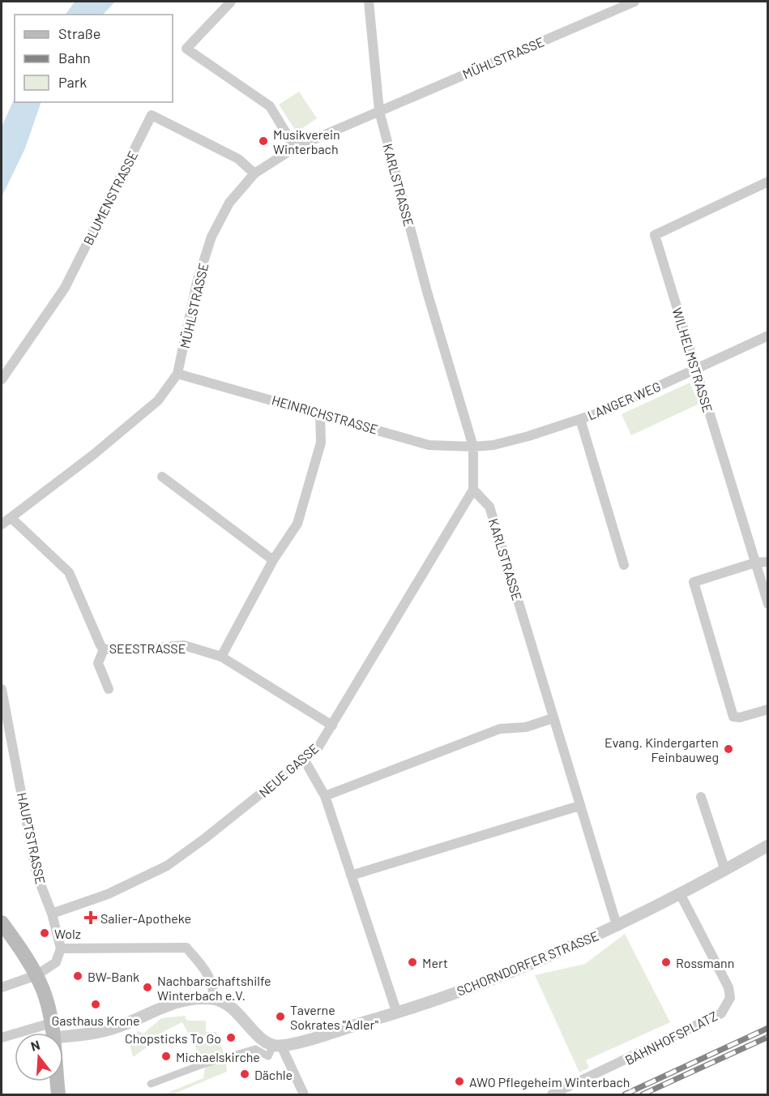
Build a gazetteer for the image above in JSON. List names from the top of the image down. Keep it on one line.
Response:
{"streets":{"street":["MÜHLSTRASSE","KARLSTRASSE","BLUMENSTRASSE","WILHELMSTRASSE","LANGER WEG","HEINRICHSTRASSE","SEESTRASSE","NEUE GASSE","HAUPTSTRASSE","SCHORNDORFER STRASSE","BAHNHOFSPLATZ"]},"crossings":[["MÜHLSTRASSE","KARLSTRASSE"],["MÜHLSTRASSE","BLUMENSTRASSE"],["MÜHLSTRASSE","HEINRICHSTRASSE"],["MÜHLSTRASSE","SEESTRASSE"],["KARLSTRASSE","LANGER WEG"],["KARLSTRASSE","HEINRICHSTRASSE"],["KARLSTRASSE","NEUE GASSE"],["KARLSTRASSE","SCHORNDORFER STRASSE"],["WILHELMSTRASSE","LANGER WEG"],["LANGER WEG","HEINRICHSTRASSE"],["SEESTRASSE","NEUE GASSE"],["NEUE GASSE","HAUPTSTRASSE"],["SCHORNDORFER STRASSE","BAHNHOFSPLATZ"]],"places":{"other":["Musikverein Winterbach","Evang. Kindergarten Feinbauweg","Wolz","Mert","Rossmann","BW-Bank","Nachbarschaftshilfe Winterbach e.V.","Gasthaus Krone","Taverne Sokrates \"Adler\"","Chopsticks To Go","Michaelskirche","Dächle","AWO Pflegeheim Winterbach"],"health":["Salier-Apotheke"]},"legend":["Straße","Bahn","Park"],"north":"top"}
